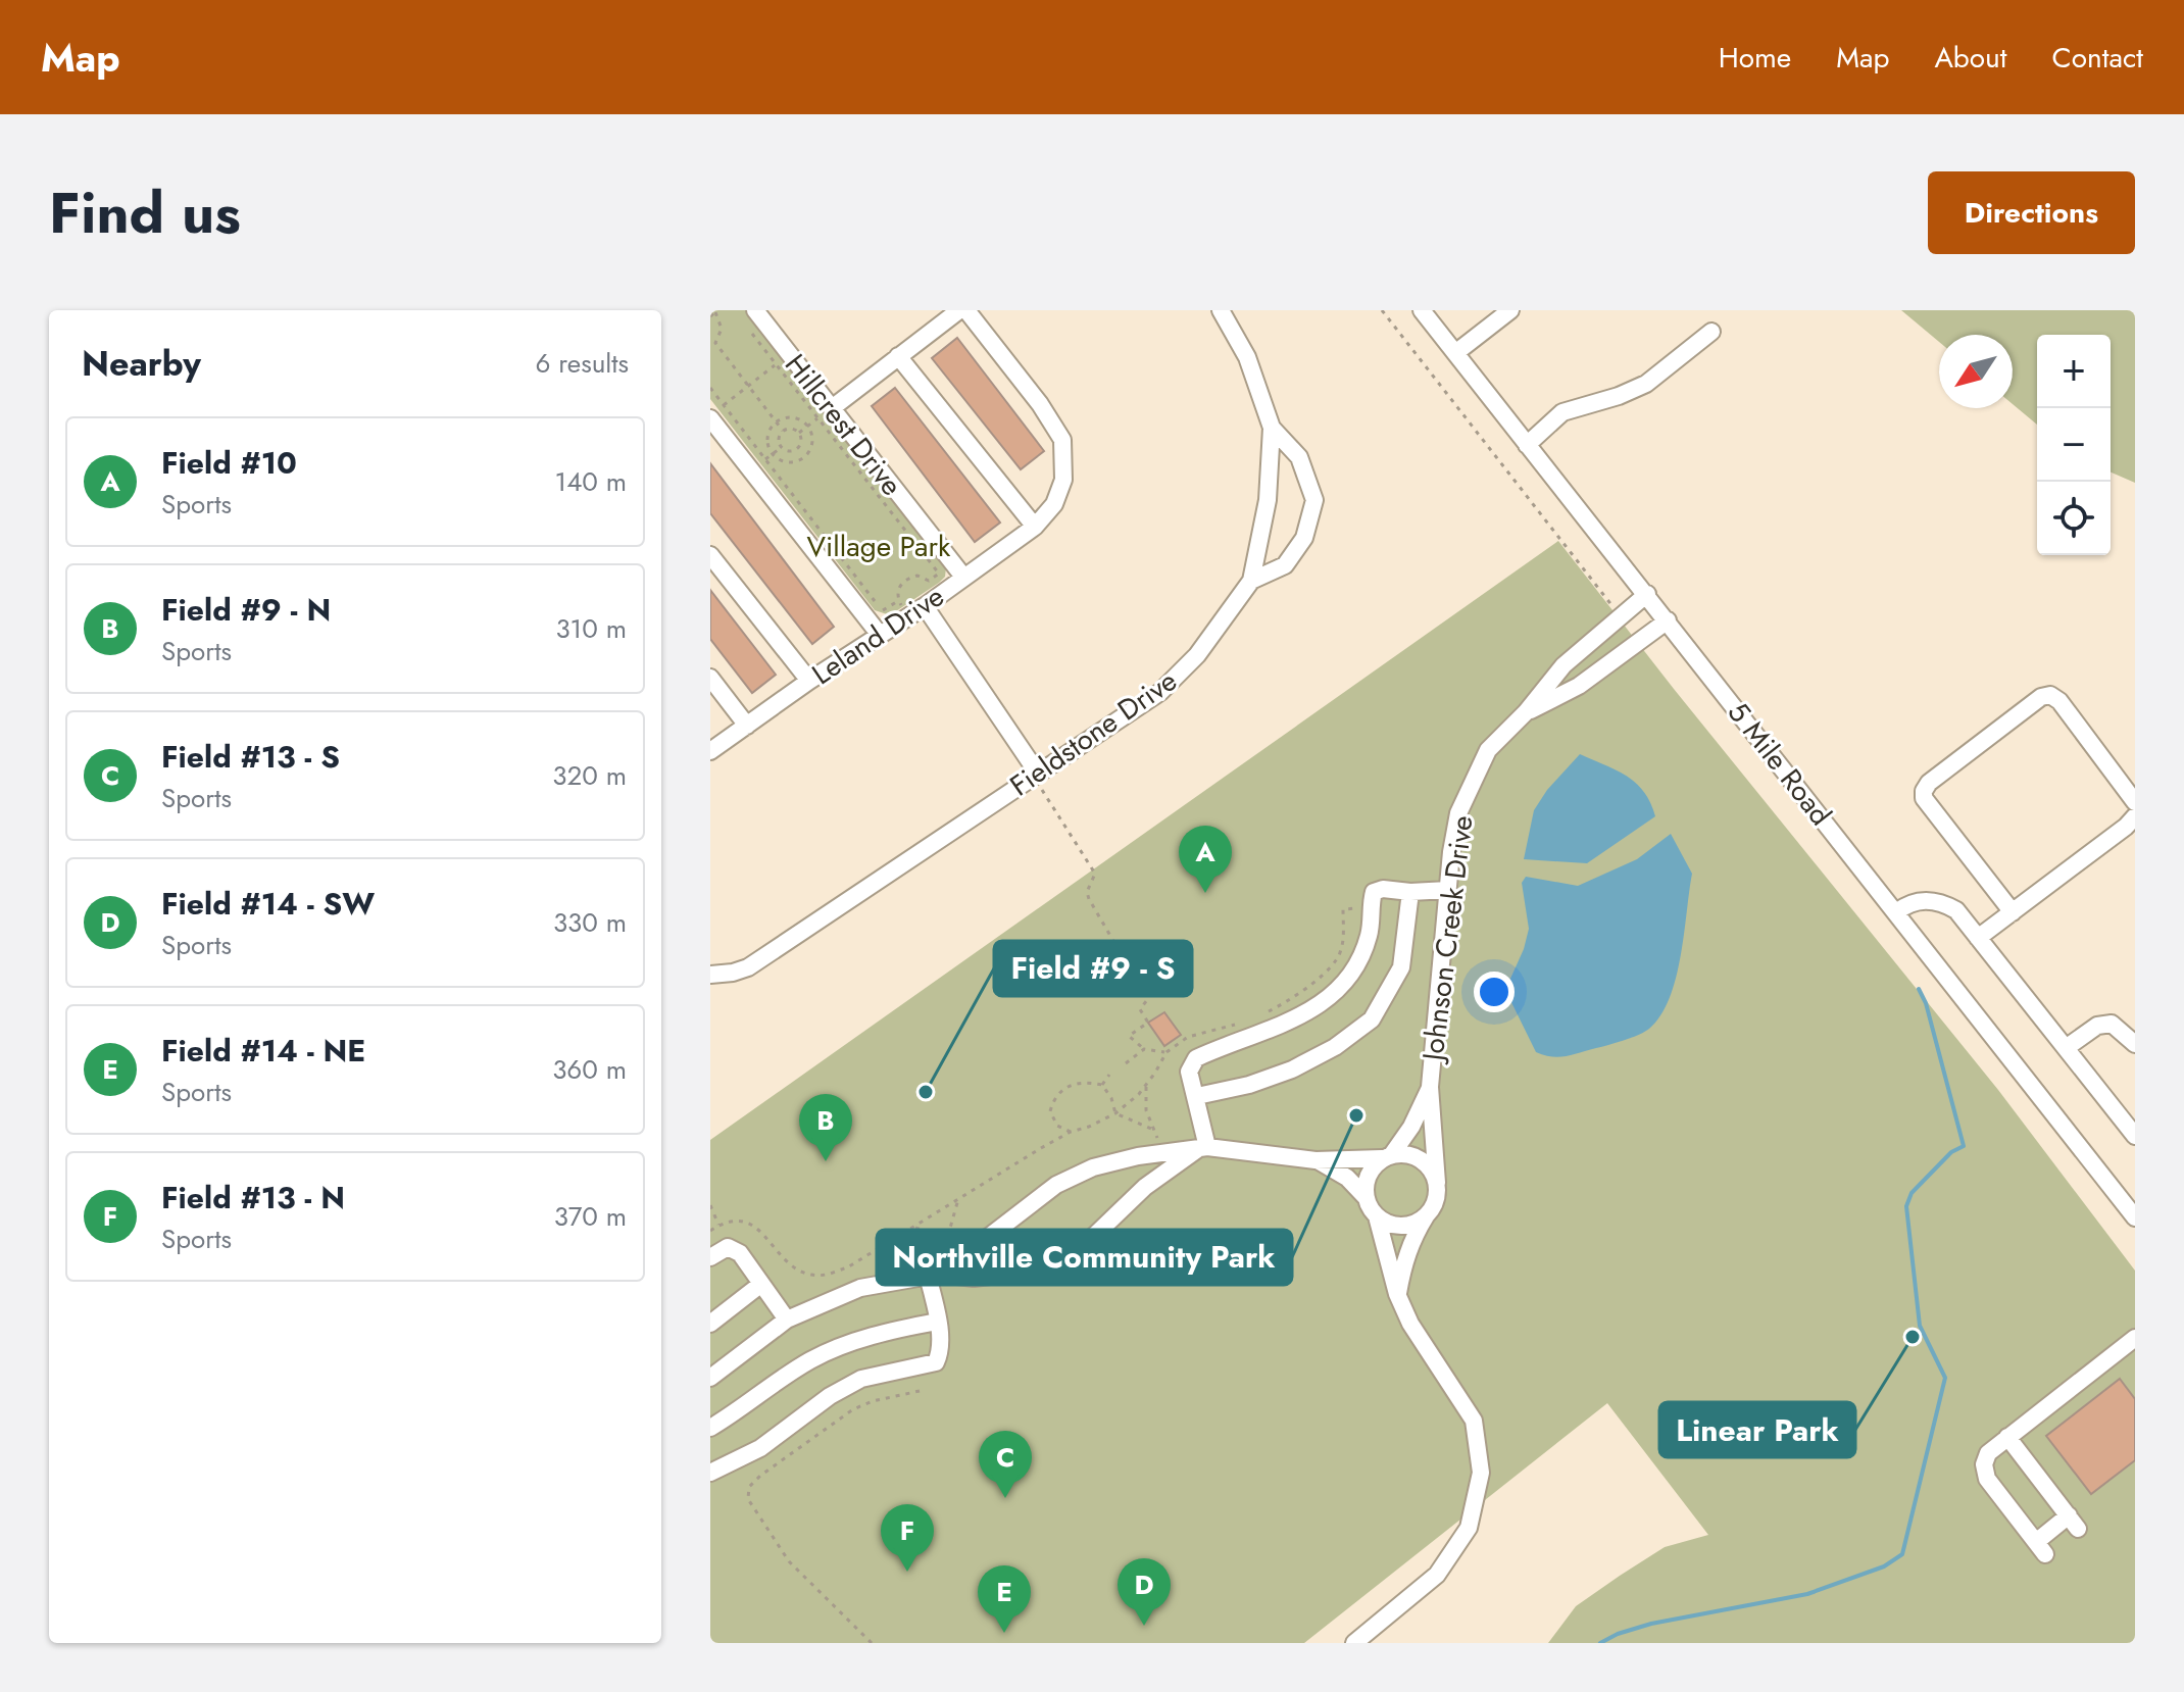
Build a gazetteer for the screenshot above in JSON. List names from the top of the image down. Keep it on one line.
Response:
{"streets":{"street":["Hillcrest Drive","Leland Drive","Fieldstone Drive","5 Mile Road","Johnson Creek Drive"]},"crossings":[["Hillcrest Drive","Leland Drive"],["5 Mile Road","Johnson Creek Drive"]],"parks":["Village Park"],"places":["Field #9 - S","Northville Community Park","Linear Park"],"north":"bottom left","page":{"header":"Map","nav":["Home","Map","About","Contact"],"title":"Find us","buttons":"Directions","heading":["Nearby","6 results"],"map_buttons":["+","−"],"list":[{"mark":"A","name":"Field #10","note":"Sports","value":"140 m"},{"mark":"B","name":"Field #9 - N","note":"Sports","value":"310 m"},{"mark":"C","name":"Field #13 - S","note":"Sports","value":"320 m"},{"mark":"D","name":"Field #14 - SW","note":"Sports","value":"330 m"},{"mark":"E","name":"Field #14 - NE","note":"Sports","value":"360 m"},{"mark":"F","name":"Field #13 - N","note":"Sports","value":"370 m"}],"pins":["A","B","C","F","D","E"]}}
